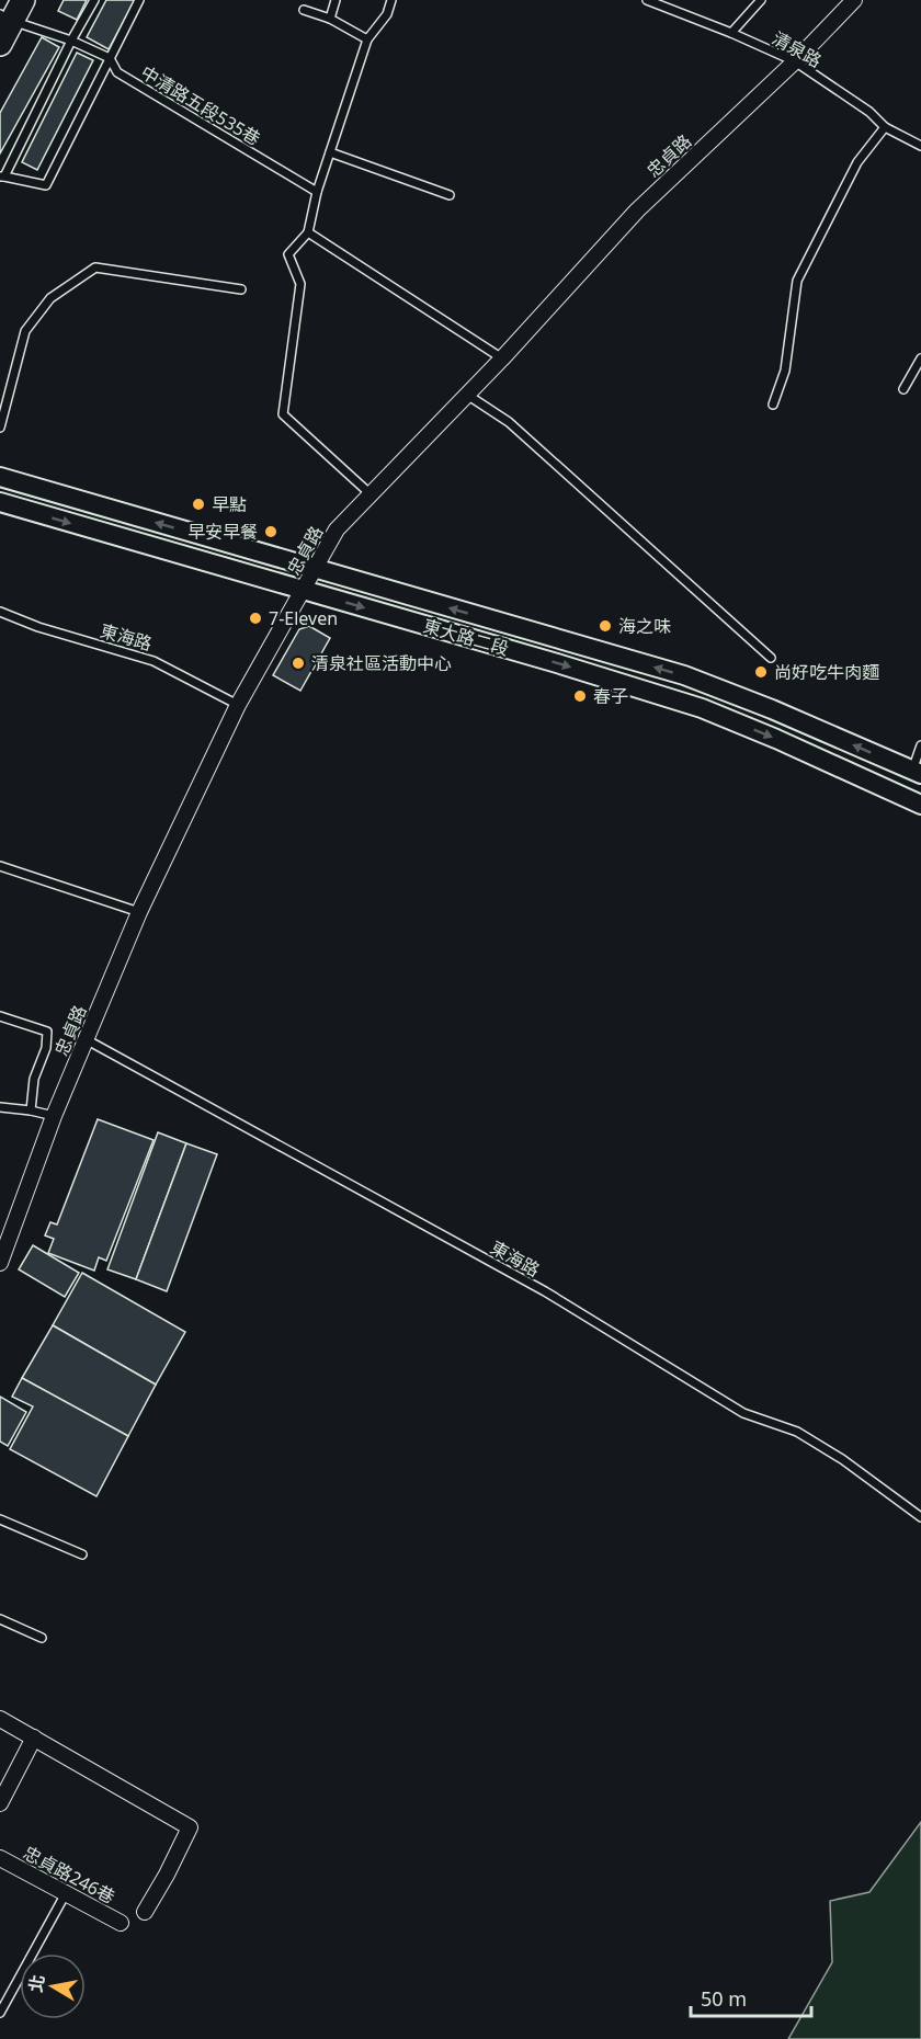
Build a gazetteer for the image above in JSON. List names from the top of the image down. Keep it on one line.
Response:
{"streets":{"street":["忠貞路","東大路二段","忠貞路246巷"],"lane":["清泉路","中清路五段535巷","東海路"]},"crossings":[["清泉路","忠貞路"],["忠貞路","東海路"],["忠貞路","東大路二段"]],"places":["早點","早安早餐","7-Eleven","海之味","清泉社區活動中心","尚好吃牛肉麵","春子"],"scale_bar":"50 m","north":"left"}
